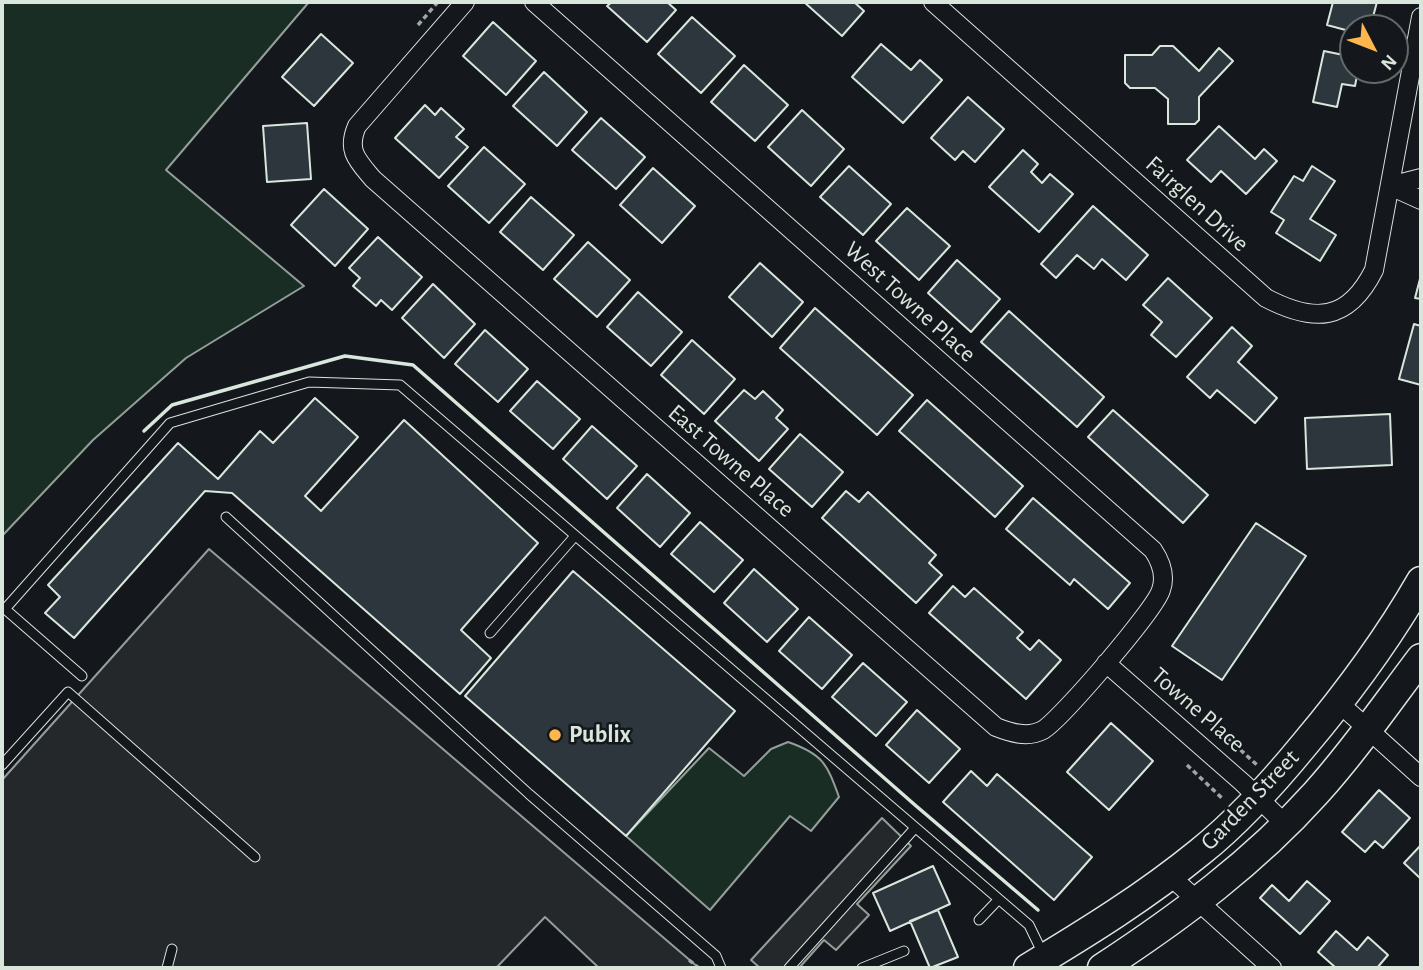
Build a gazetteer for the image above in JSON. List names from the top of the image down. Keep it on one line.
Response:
{"streets":{"main road":["Garden Street"],"street":["Fairglen Drive","West Towne Place","East Towne Place","Towne Place"]},"crossings":[["West Towne Place","East Towne Place"],["West Towne Place","Towne Place"],["East Towne Place","Towne Place"],["Towne Place","Garden Street"]],"places":["Publix"],"north":"bottom right"}
